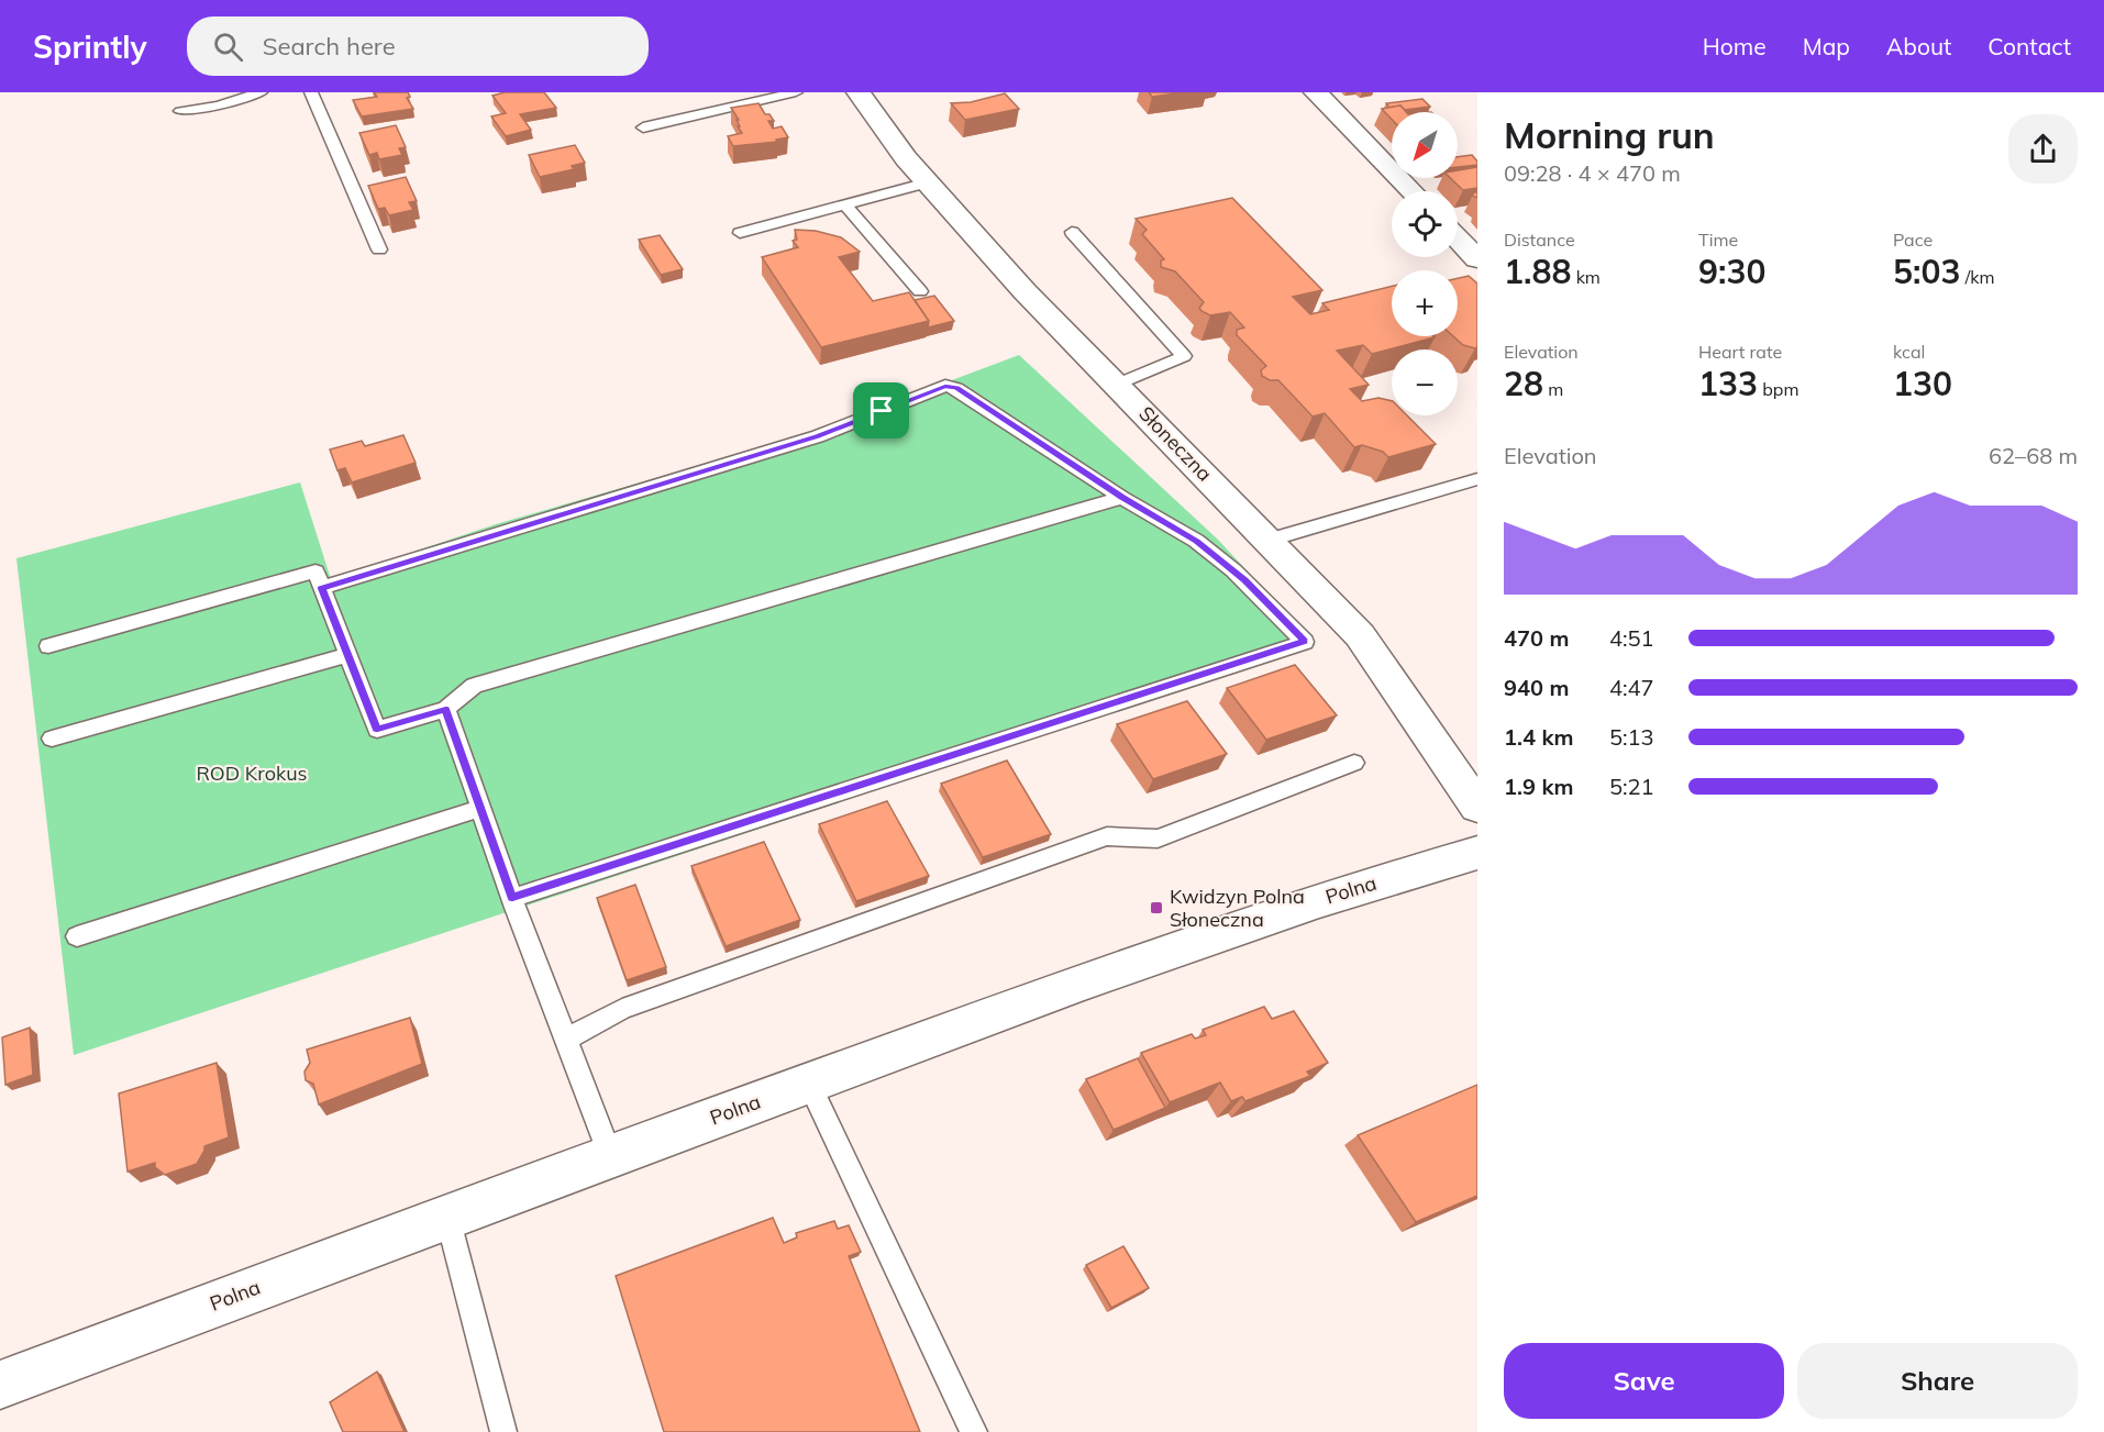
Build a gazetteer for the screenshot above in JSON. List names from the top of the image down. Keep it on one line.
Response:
{"streets":{"street":["Słoneczna","Polna"]},"parks":["ROD Krokus"],"places":{"transit":["Kwidzyn Polna Słoneczna"]},"north":"bottom left","page":{"header":"Sprintly","search":"Search here","nav":["Home","Map","About","Contact"],"heading":["Morning run","09:28 · 4 × 470 m"],"map_buttons":["+","−"],"stats":[["Distance","1.88 km"],["Time","9:30"],["Pace","5:03 /km"],["Elevation","28 m"],["Heart rate","133 bpm"],["kcal","130"]],"chart":["Elevation","62–68 m"],"list":[{"name":"470 m","note":"4:51"},{"name":"940 m","note":"4:47"},{"name":"1.4 km","note":"5:13"},{"name":"1.9 km","note":"5:21"}],"buttons":["Save","Share"]}}
